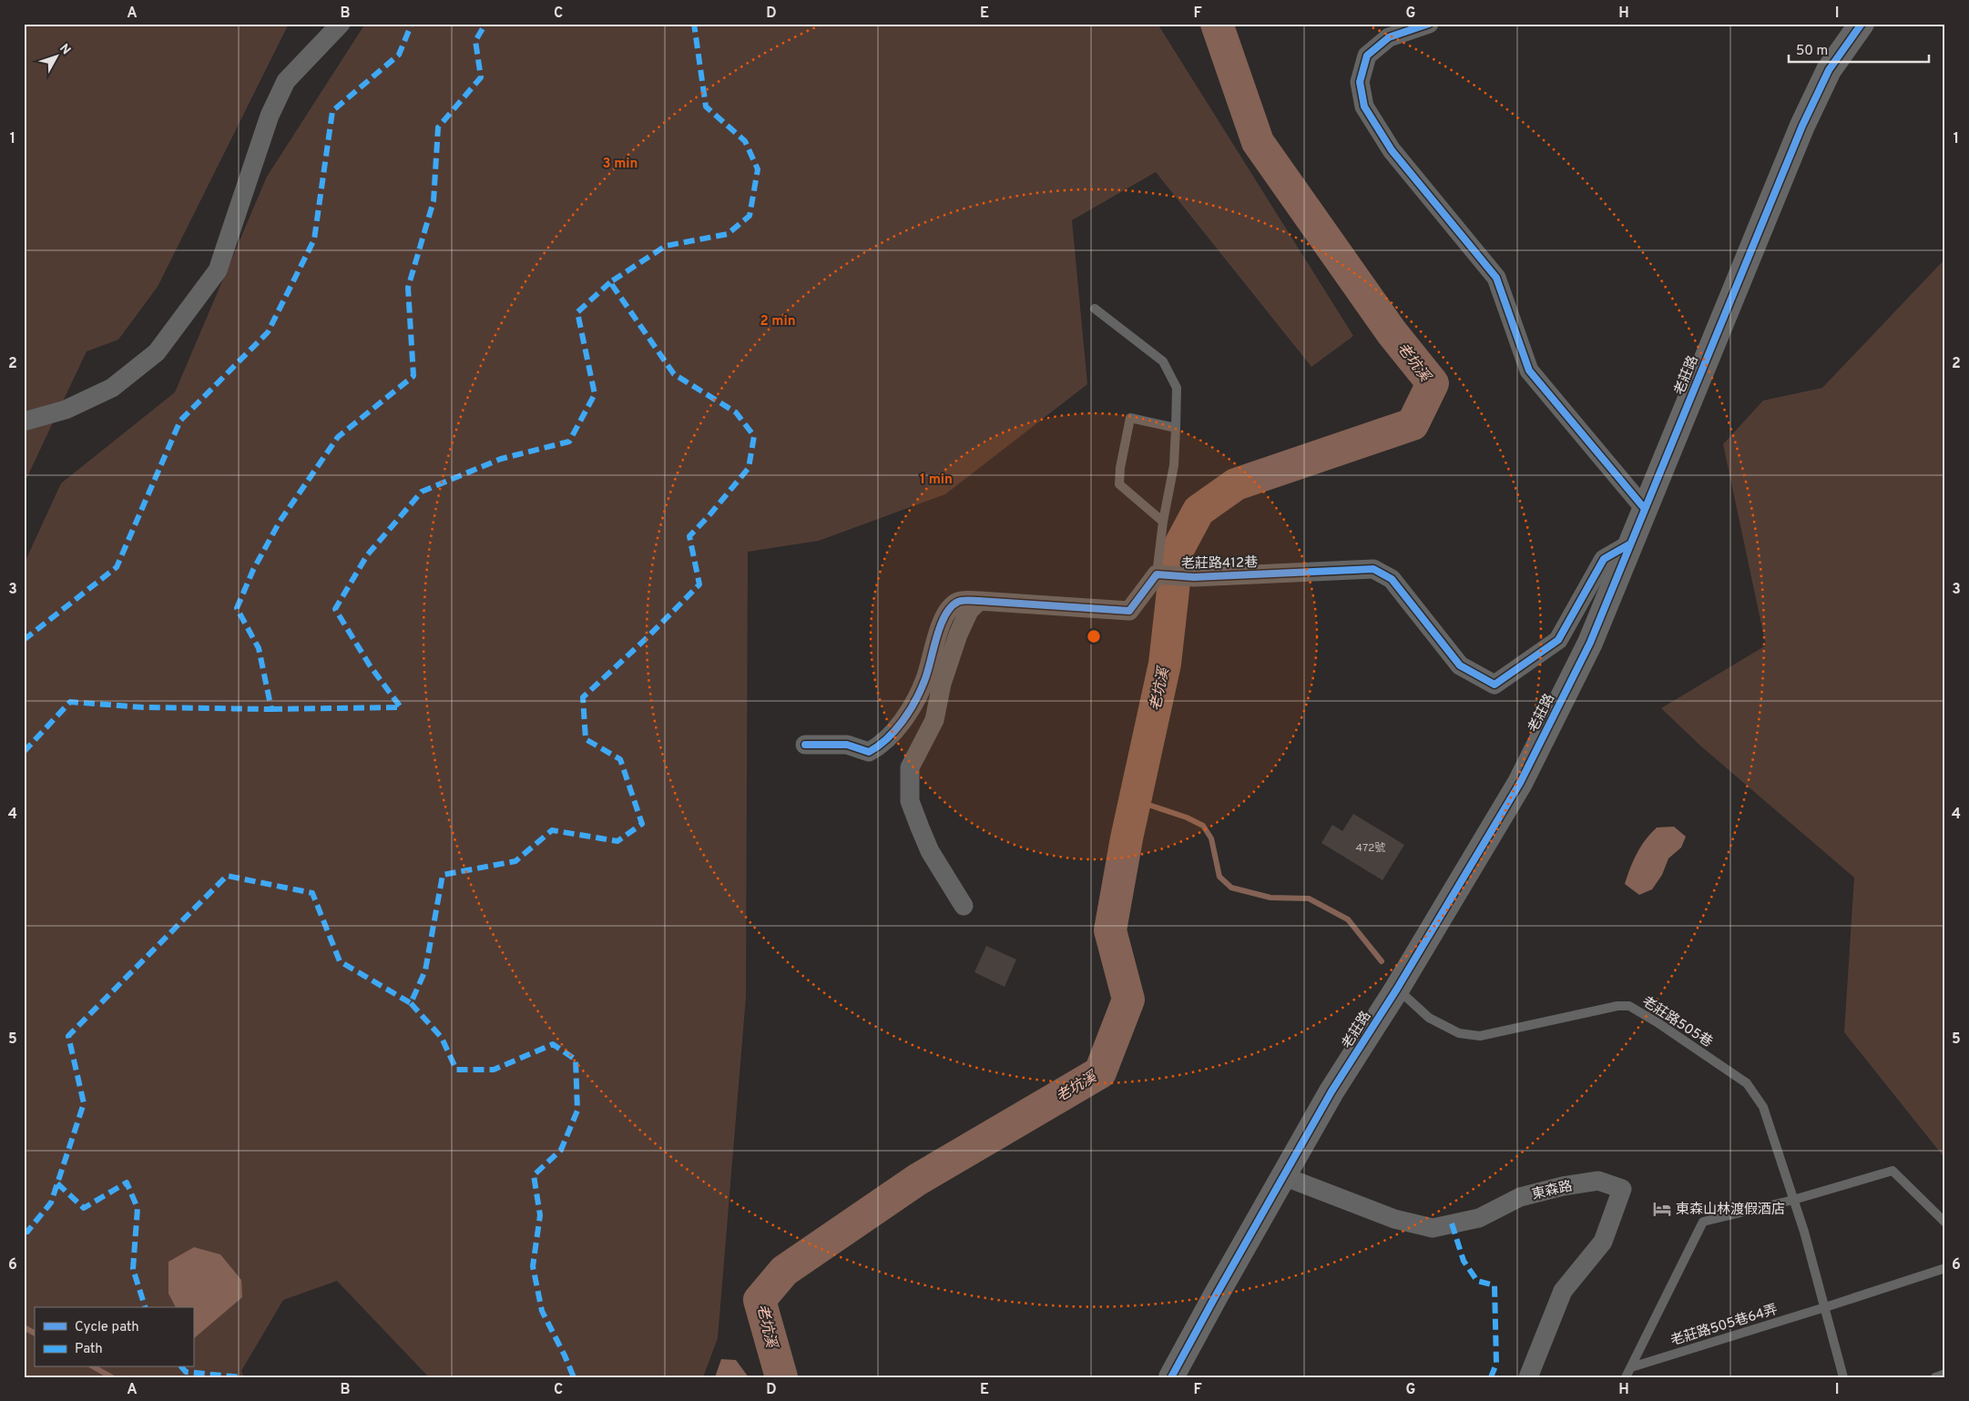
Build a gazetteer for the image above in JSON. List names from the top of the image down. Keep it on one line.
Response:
{"streets":{"street":["老莊路","老莊路412巷","東森路"],"lane":["老莊路505巷","老莊路505巷64弄"]},"crossings":[["老莊路","老莊路412巷"],["老莊路","老莊路505巷"],["老莊路","東森路"],["老莊路505巷","老莊路505巷64弄"]],"water":["老坑溪"],"places":{"hotel":["東森山林渡假酒店"]},"house_numbers":["472號"],"legend":["Cycle path","Path"],"scale_bar":"50 m","north":"top right","grid":{"columns":["A","B","C","D","E","F","G","H","I"],"rows":["1","2","3","4","5","6"]},"rings":["3 min","2 min","1 min"]}
